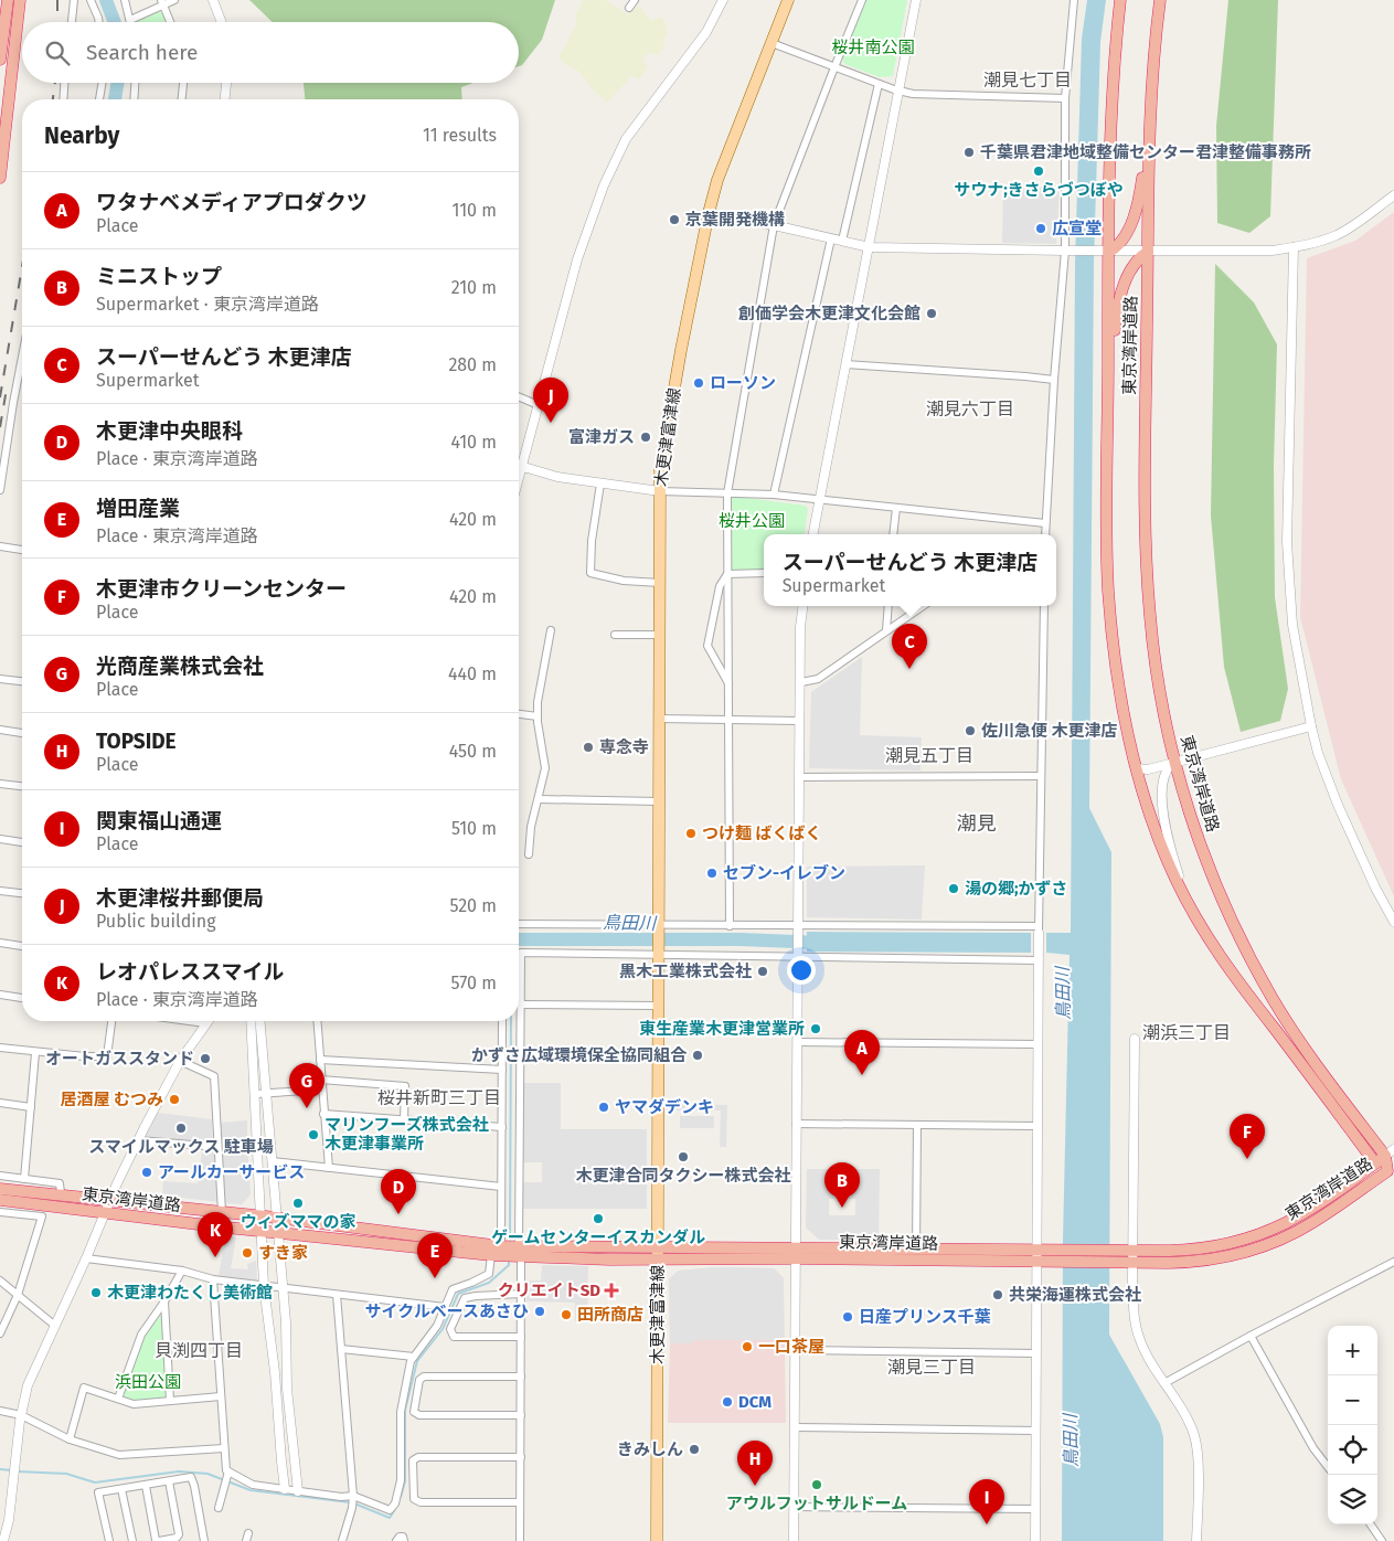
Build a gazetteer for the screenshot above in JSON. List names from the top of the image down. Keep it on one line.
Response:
{"streets":{"highway":["東京湾岸道路"],"main road":["木更津富津線"]},"crossings":[["東京湾岸道路","木更津富津線"]],"districts":["潮見七丁目","潮見六丁目","潮見五丁目","潮見","潮浜三丁目","桜井新町三丁目","貝渕四丁目","潮見三丁目"],"water":["鳥田川"],"parks":["桜井南公園","桜井公園","浜田公園"],"places":{"other":["千葉県君津地域整備センター君津整備事務所","サウナ;きさらづつぼや","京葉開発機構","広宣堂","創価学会木更津文化会館","ローソン","富津ガス","佐川急便 木更津店","専念寺","つけ麺 ばくばく","セブン-イレブン","湯の郷;かずさ","黒木工業株式会社","東生産業木更津営業所","かずさ広域環境保全協同組合","オートガススタンド","居酒屋 むつみ","ヤマダデンキ","スマイルマックス 駐車場","マリンフーズ株式会社 木更津事業所","木更津合同タクシー株式会社","アールカーサービス","ウィズママの家","ゲームセンターイスカンダル","すき家","木更津わたくし美術館","共栄海運株式会社","サイクルベースあさひ","田所商店","日産プリンス千葉","一口茶屋","DCM","きみしん","アウルフットサルドーム"],"health":["クリエイトSD"]},"page":{"search":"Search here","heading":["Nearby","11 results"],"list":[{"mark":"A","name":"ワタナベメディアプロダクツ","note":"Place","value":"110 m"},{"mark":"B","name":"ミニストップ","note":"Supermarket · 東京湾岸道路","value":"210 m"},{"mark":"C","name":"スーパーせんどう 木更津店","note":"Supermarket","value":"280 m"},{"mark":"D","name":"木更津中央眼科","note":"Place · 東京湾岸道路","value":"410 m"},{"mark":"E","name":"増田産業","note":"Place · 東京湾岸道路","value":"420 m"},{"mark":"F","name":"木更津市クリーンセンター","note":"Place","value":"420 m"},{"mark":"G","name":"光商産業株式会社","note":"Place","value":"440 m"},{"mark":"H","name":"TOPSIDE","note":"Place","value":"450 m"},{"mark":"I","name":"関東福山通運","note":"Place","value":"510 m"},{"mark":"J","name":"木更津桜井郵便局","note":"Public building","value":"520 m"},{"mark":"K","name":"レオパレススマイル","note":"Place · 東京湾岸道路","value":"570 m"}],"pins":["J","C","A","G","F","B","D","K","E","H","I"],"popup":["スーパーせんどう 木更津店","Supermarket"],"map_buttons":["+","−"]}}
